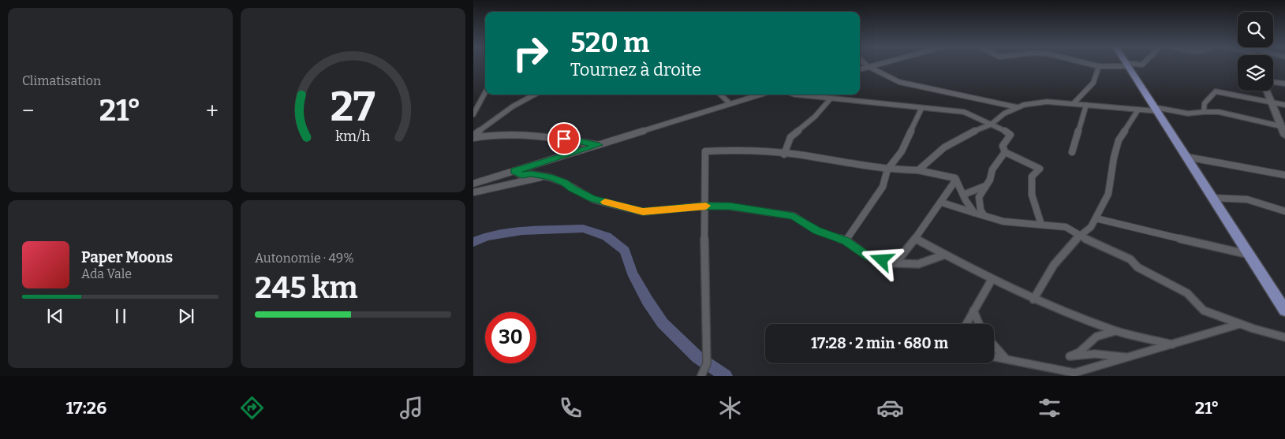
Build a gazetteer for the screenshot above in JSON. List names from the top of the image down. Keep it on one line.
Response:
{"page":{"tile":["Climatisation",["Autonomie · 49%","245 km"]],"turn":["520 m","Tournez à droite"],"heat":["−","21°","+"],"song":["Paper Moons","Ada Vale"],"limit":"30","trip":"17:28 · 2 min · 680 m","tabs":["17:26","21°"],"gauge":["27","km/h"]}}
